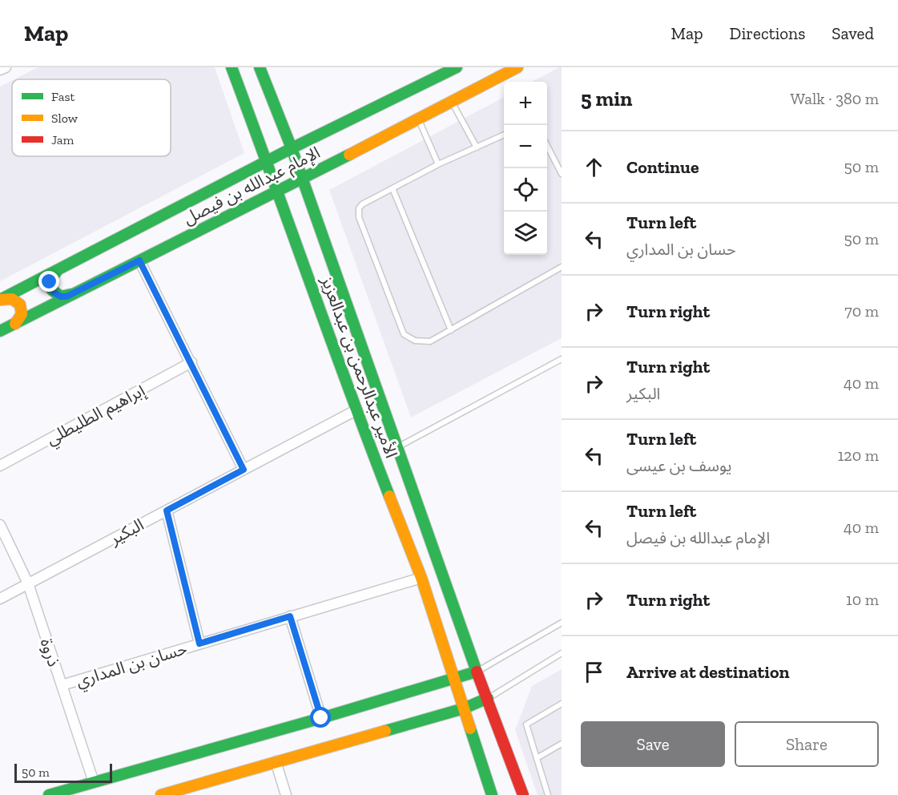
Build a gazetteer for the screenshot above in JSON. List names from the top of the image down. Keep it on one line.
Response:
{"streets":{"street":["الإمام عبدالله بن فيصل","الأمير عبدالرحمن بن عبدالعزيز","إبراهيم الطليطلي","البكير","ذروة","حسان بن المداري"]},"crossings":[["الإمام عبدالله بن فيصل","الأمير عبدالرحمن بن عبدالعزيز"],["الأمير عبدالرحمن بن عبدالعزيز","البكير"],["الأمير عبدالرحمن بن عبدالعزيز","حسان بن المداري"],["البكير","ذروة"],["ذروة","حسان بن المداري"]],"legend":["Fast","Slow","Jam"],"scale_bar":"50 m","page":{"header":"Map","nav":["Map","Directions","Saved"],"heading":["5 min","Walk · 380 m"],"map_buttons":["+","−"],"list":[["Continue","50 m"],["Turn left","حسان بن المداري","50 m"],["Turn right","70 m"],["Turn right","البكير","40 m"],["Turn left","يوسف بن عيسى","120 m"],["Turn left","الإمام عبدالله بن فيصل","40 m"],["Turn right","10 m"],"Arrive at destination"],"buttons":["Save","Share"],"scale":"50 m"}}
